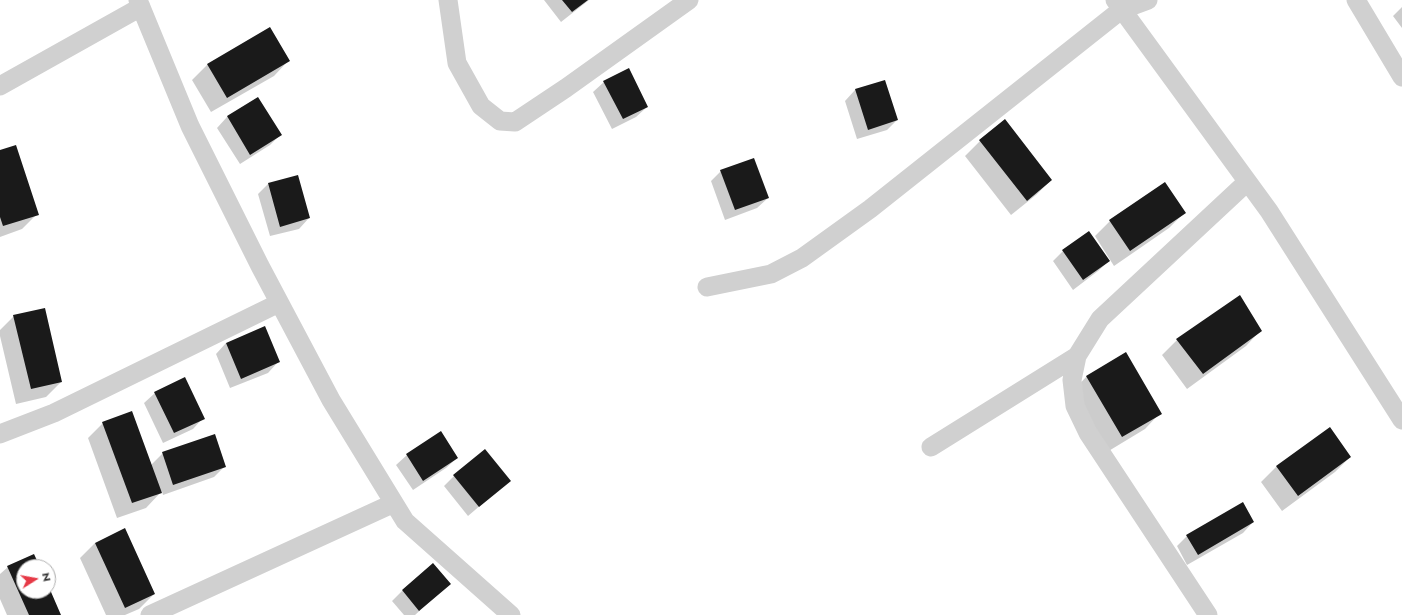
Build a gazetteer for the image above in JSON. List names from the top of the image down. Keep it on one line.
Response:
{"north":"right"}
